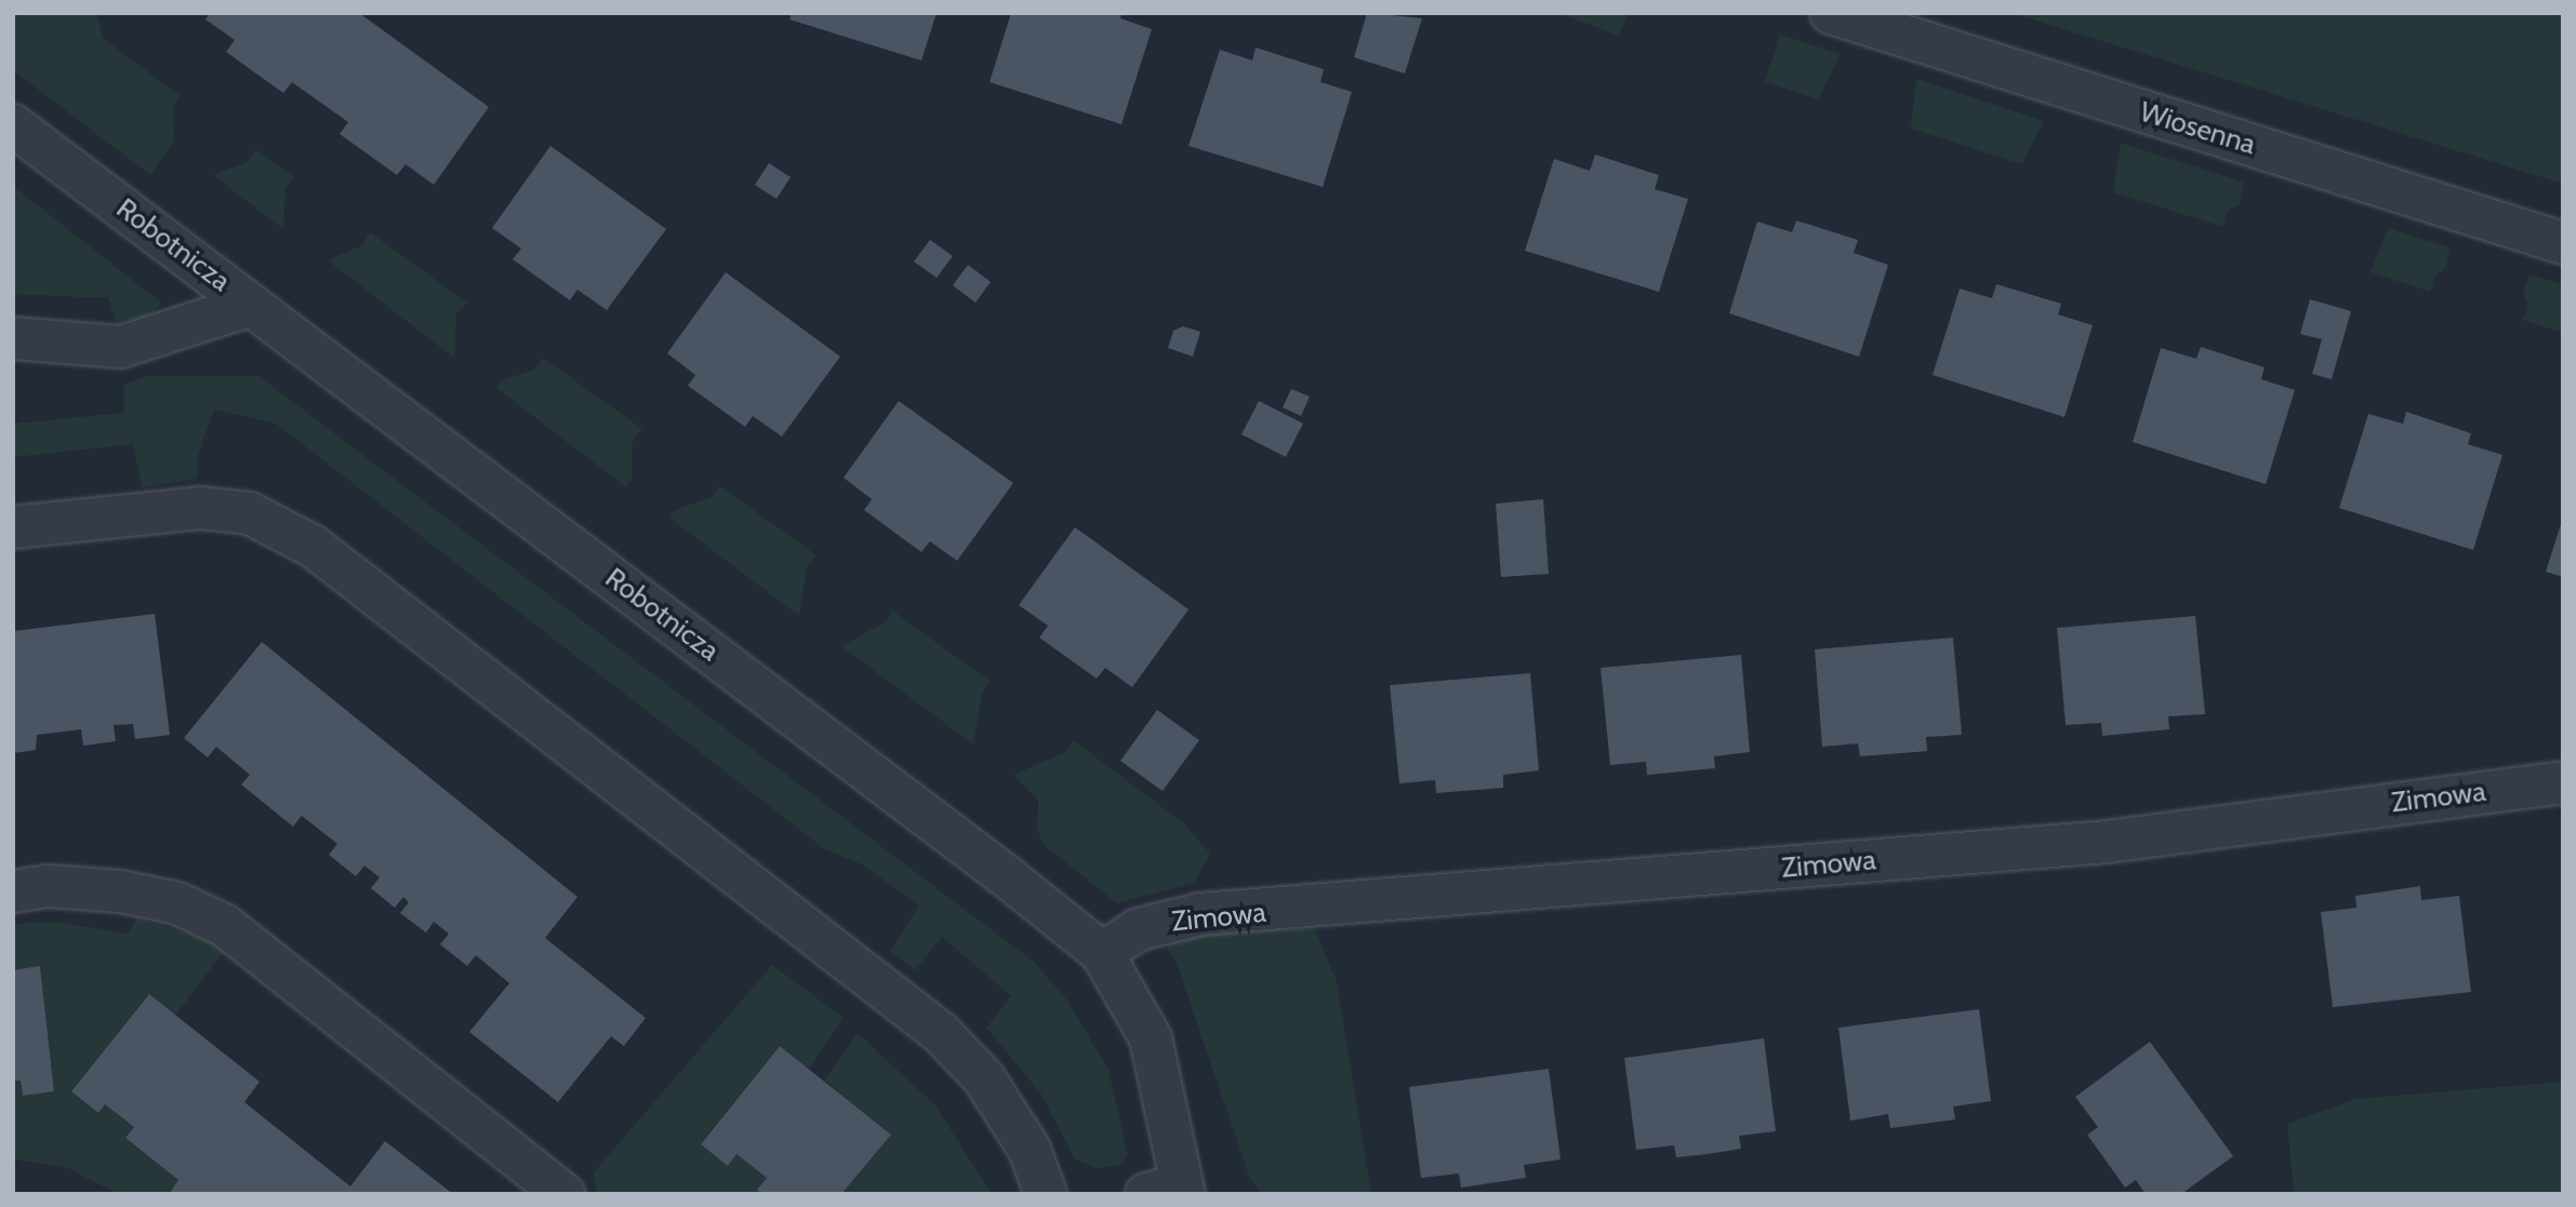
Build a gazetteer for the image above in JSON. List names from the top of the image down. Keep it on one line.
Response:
{"streets":{"street":["Wiosenna","Robotnicza","Zimowa"]},"crossings":[["Robotnicza","Zimowa"]]}
